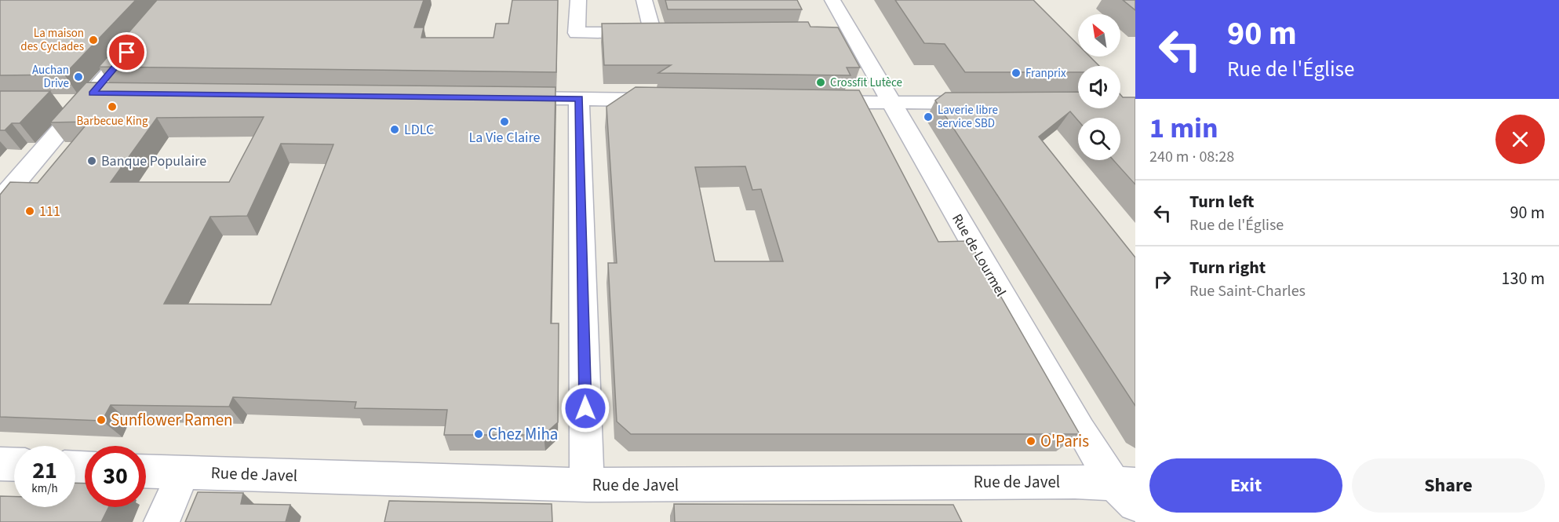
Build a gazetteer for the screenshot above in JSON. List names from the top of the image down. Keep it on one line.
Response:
{"streets":{"street":["Rue de Lourmel","Rue de Javel"]},"crossings":[["Rue de Lourmel","Rue de Javel"]],"places":["La maison des Cyclades","Franprix","Auchan Drive","Crossfit Lutèce","Barbecue King","Laverie libre service SBD","La Vie Claire","LDLC","Banque Populaire","111","Sunflower Ramen","Chez Miha","O'Paris"],"north":"top left","page":{"turn":["90 m","Rue de l'Église"],"heading":["1 min","240 m · 08:28"],"list":[{"name":"Turn left","note":"Rue de l'Église","value":"90 m"},{"name":"Turn right","note":"Rue Saint-Charles","value":"130 m"}],"speed":"21 km/h","limit":"30","buttons":["Exit","Share"]}}
